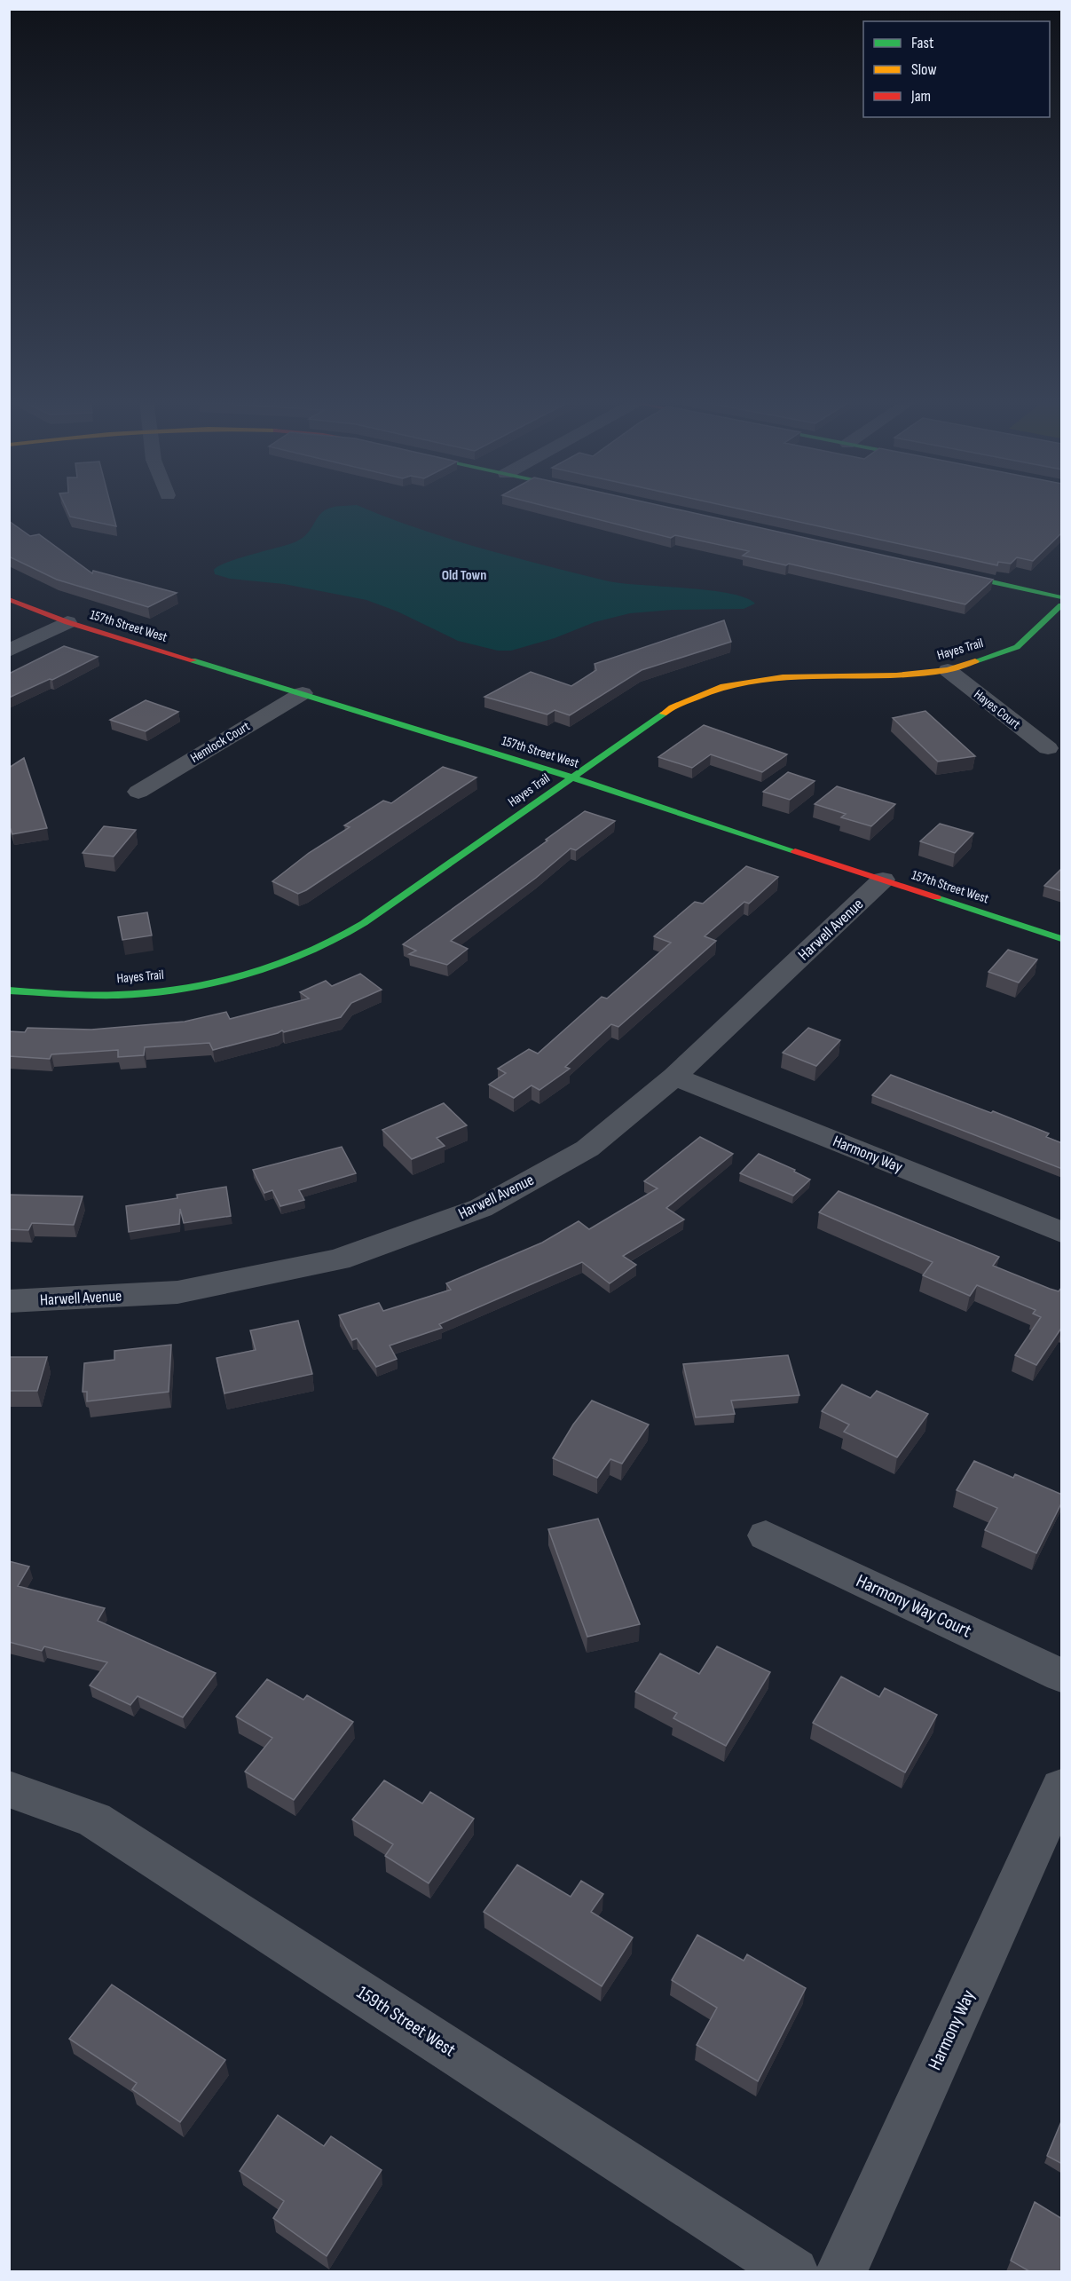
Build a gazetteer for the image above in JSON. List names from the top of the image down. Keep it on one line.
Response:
{"streets":{"street":["157th Street West","Hayes Trail","Hayes Court","Hemlock Court","Harwell Avenue","Harmony Way","Harmony Way Court","159th Street West"]},"crossings":[["157th Street West","Hayes Trail"],["157th Street West","Hemlock Court"],["157th Street West","Harwell Avenue"],["Hayes Trail","Hayes Court"],["Harwell Avenue","Harmony Way"]],"districts":["Old Town"],"legend":["Fast","Slow","Jam"]}
